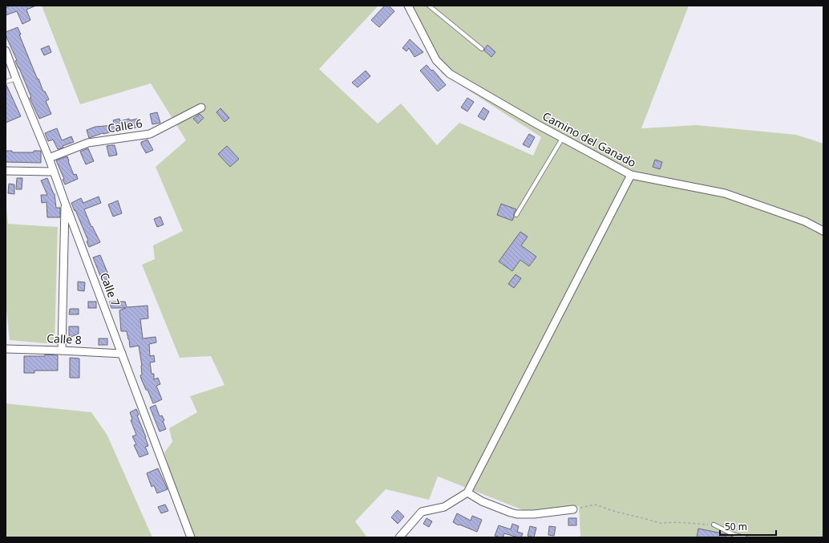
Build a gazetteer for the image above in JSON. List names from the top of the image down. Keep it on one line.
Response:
{"streets":{"street":["Calle 6","Camino del Ganado","Calle 7","Calle 8"]},"crossings":[["Calle 6","Calle 7"],["Calle 7","Calle 8"]],"scale_bar":"50 m"}
